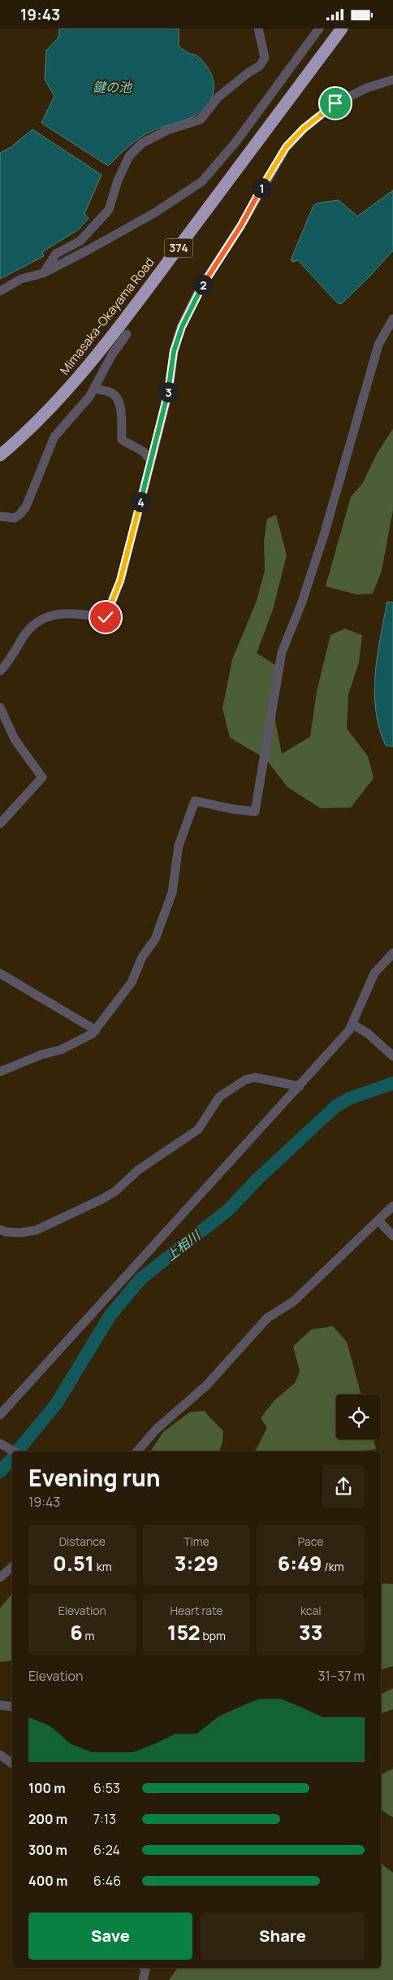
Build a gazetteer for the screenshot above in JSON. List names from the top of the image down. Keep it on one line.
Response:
{"streets":{"highway":["374","Mimasaka-Okayama Road"]},"water":["鍵の池","上相川"],"page":{"status":"19:43","pins":["1","2","3","4"],"heading":["Evening run","19:43"],"stats":[["Distance","0.51 km"],["Time","3:29"],["Pace","6:49 /km"],["Elevation","6 m"],["Heart rate","152 bpm"],["kcal","33"]],"chart":["Elevation","31–37 m"],"list":[{"name":"100 m","note":"6:53"},{"name":"200 m","note":"7:13"},{"name":"300 m","note":"6:24"},{"name":"400 m","note":"6:46"}],"buttons":["Save","Share"]}}
